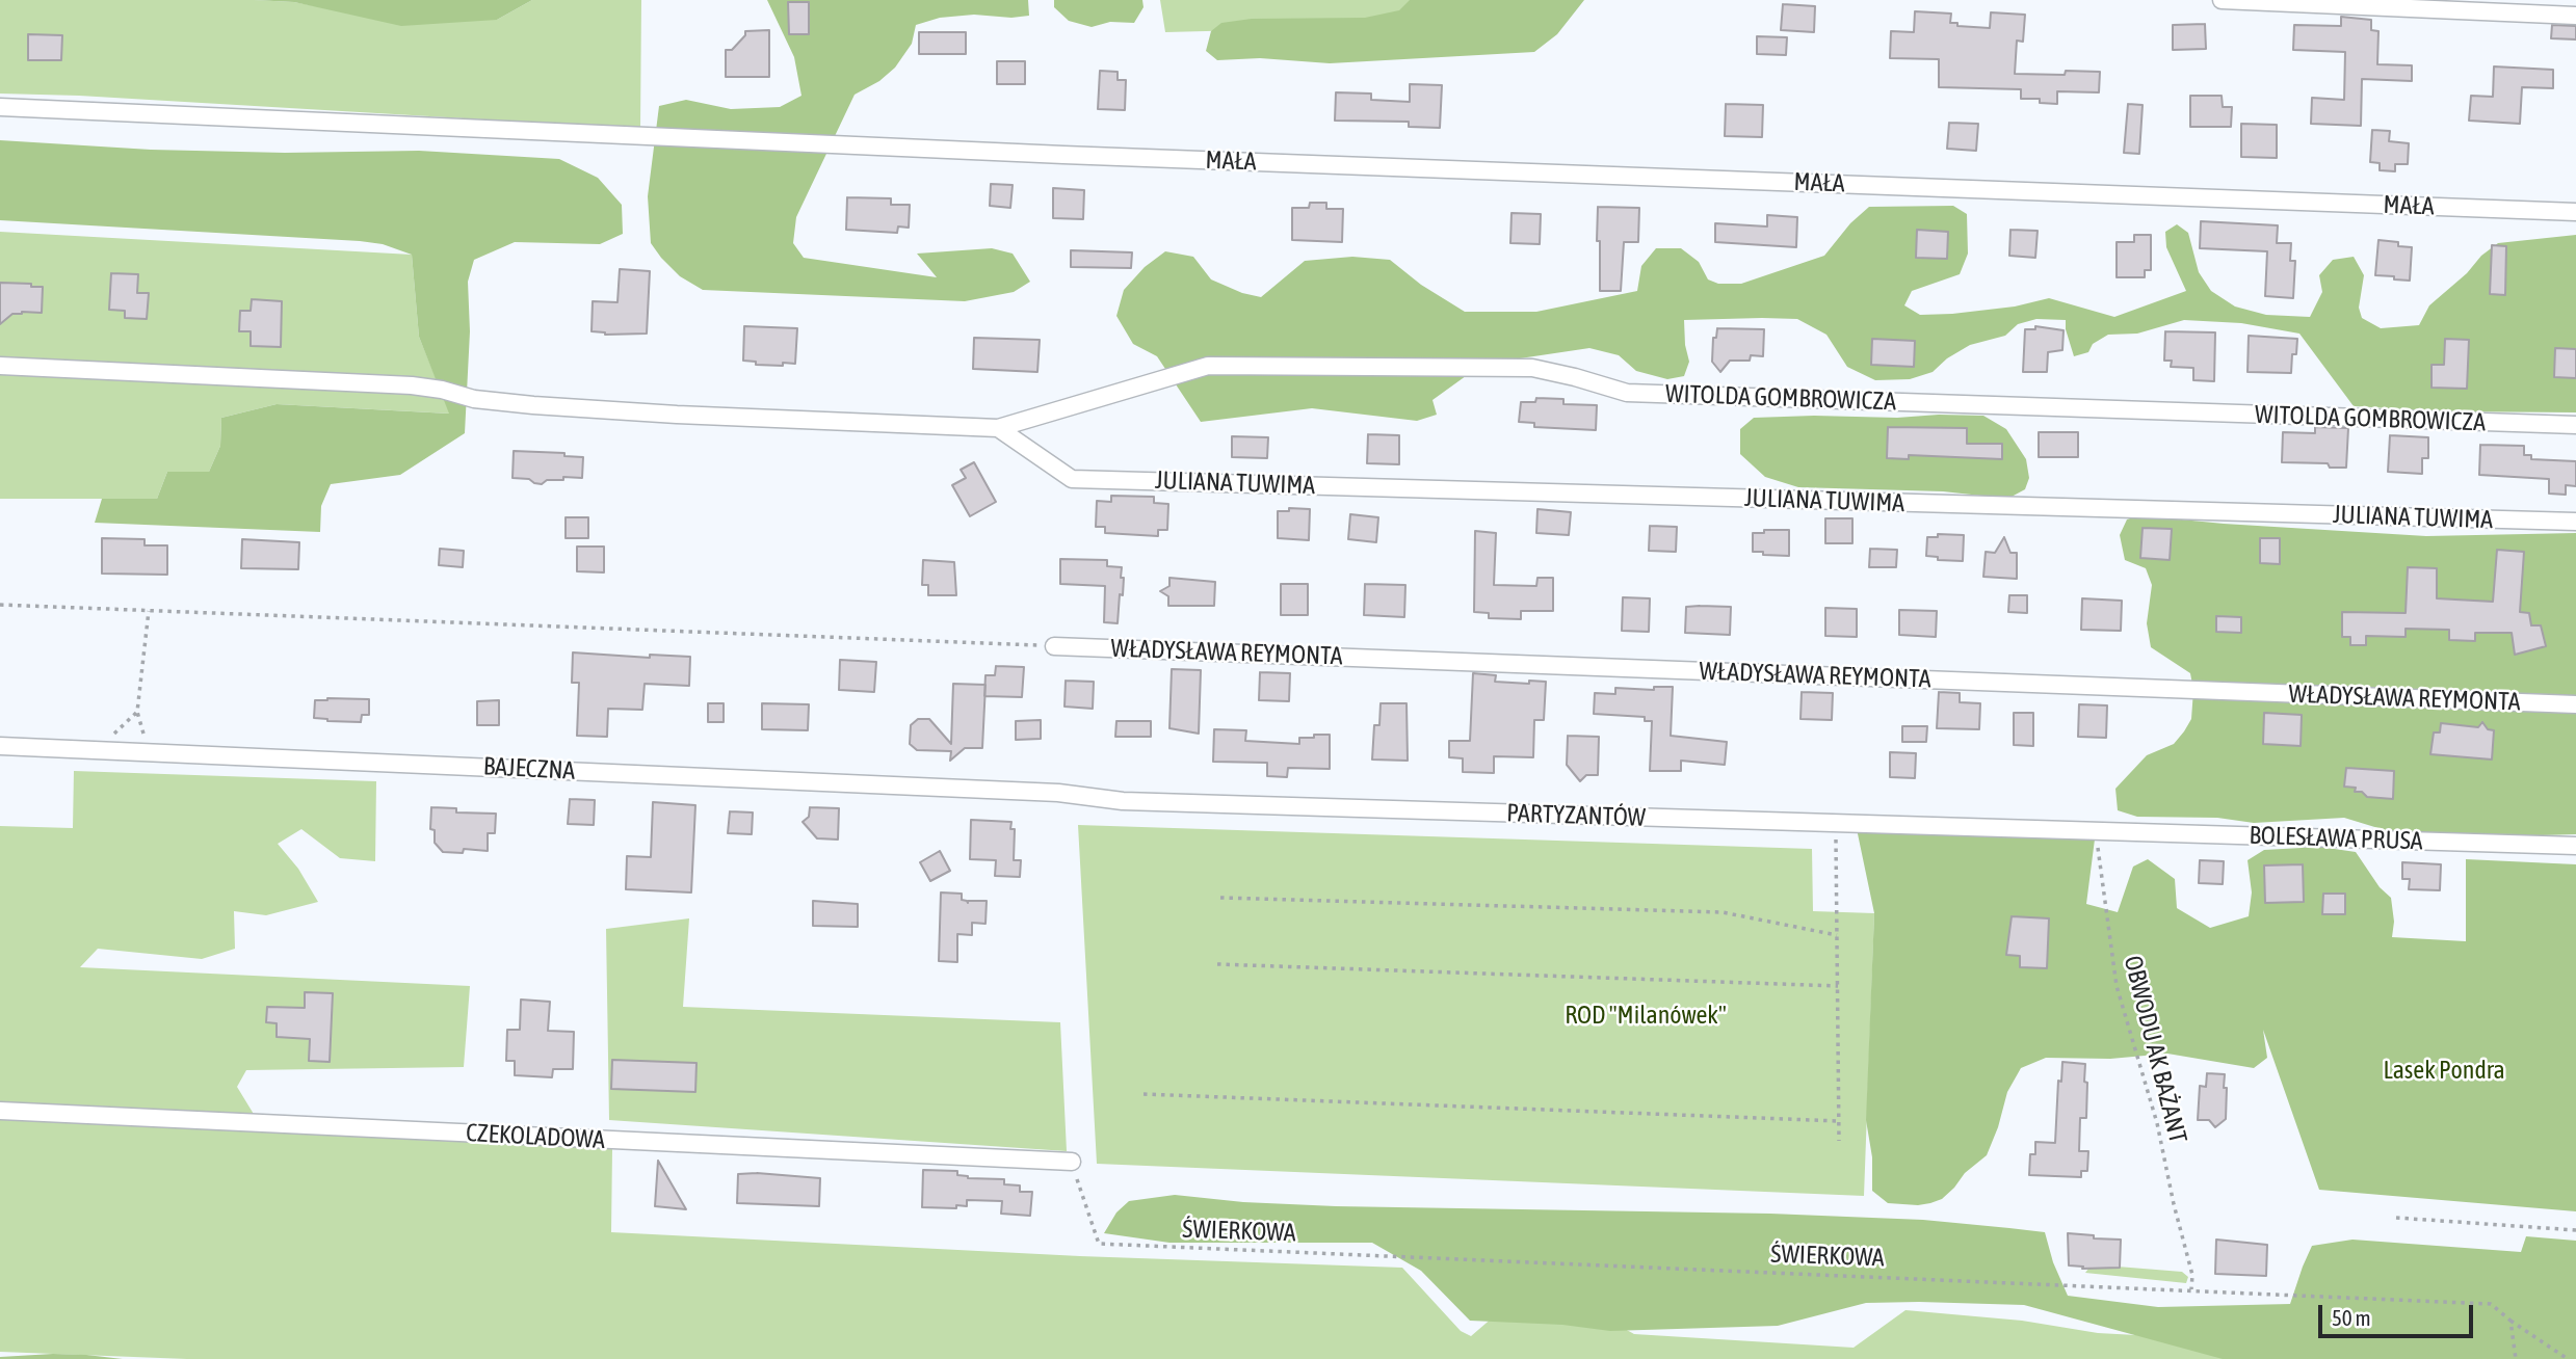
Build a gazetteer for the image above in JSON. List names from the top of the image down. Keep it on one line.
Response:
{"streets":{"street":["MAŁA","WITOLDA GOMBROWICZA","JULIANA TUWIMA","WŁADYSŁAWA REYMONTA","BAJECZNA","PARTYZANTÓW","BOLESŁAWA PRUSA","CZEKOLADOWA"],"path":["OBWODU AK BAŻANT","ŚWIERKOWA"]},"crossings":[["WITOLDA GOMBROWICZA","JULIANA TUWIMA"],["BAJECZNA","PARTYZANTÓW"],["PARTYZANTÓW","BOLESŁAWA PRUSA"],["PARTYZANTÓW","OBWODU AK BAŻANT"],["BOLESŁAWA PRUSA","OBWODU AK BAŻANT"],["OBWODU AK BAŻANT","ŚWIERKOWA"],["CZEKOLADOWA","ŚWIERKOWA"]],"parks":["ROD \"Milanówek\"","Lasek Pondra"],"scale_bar":"50 m"}
